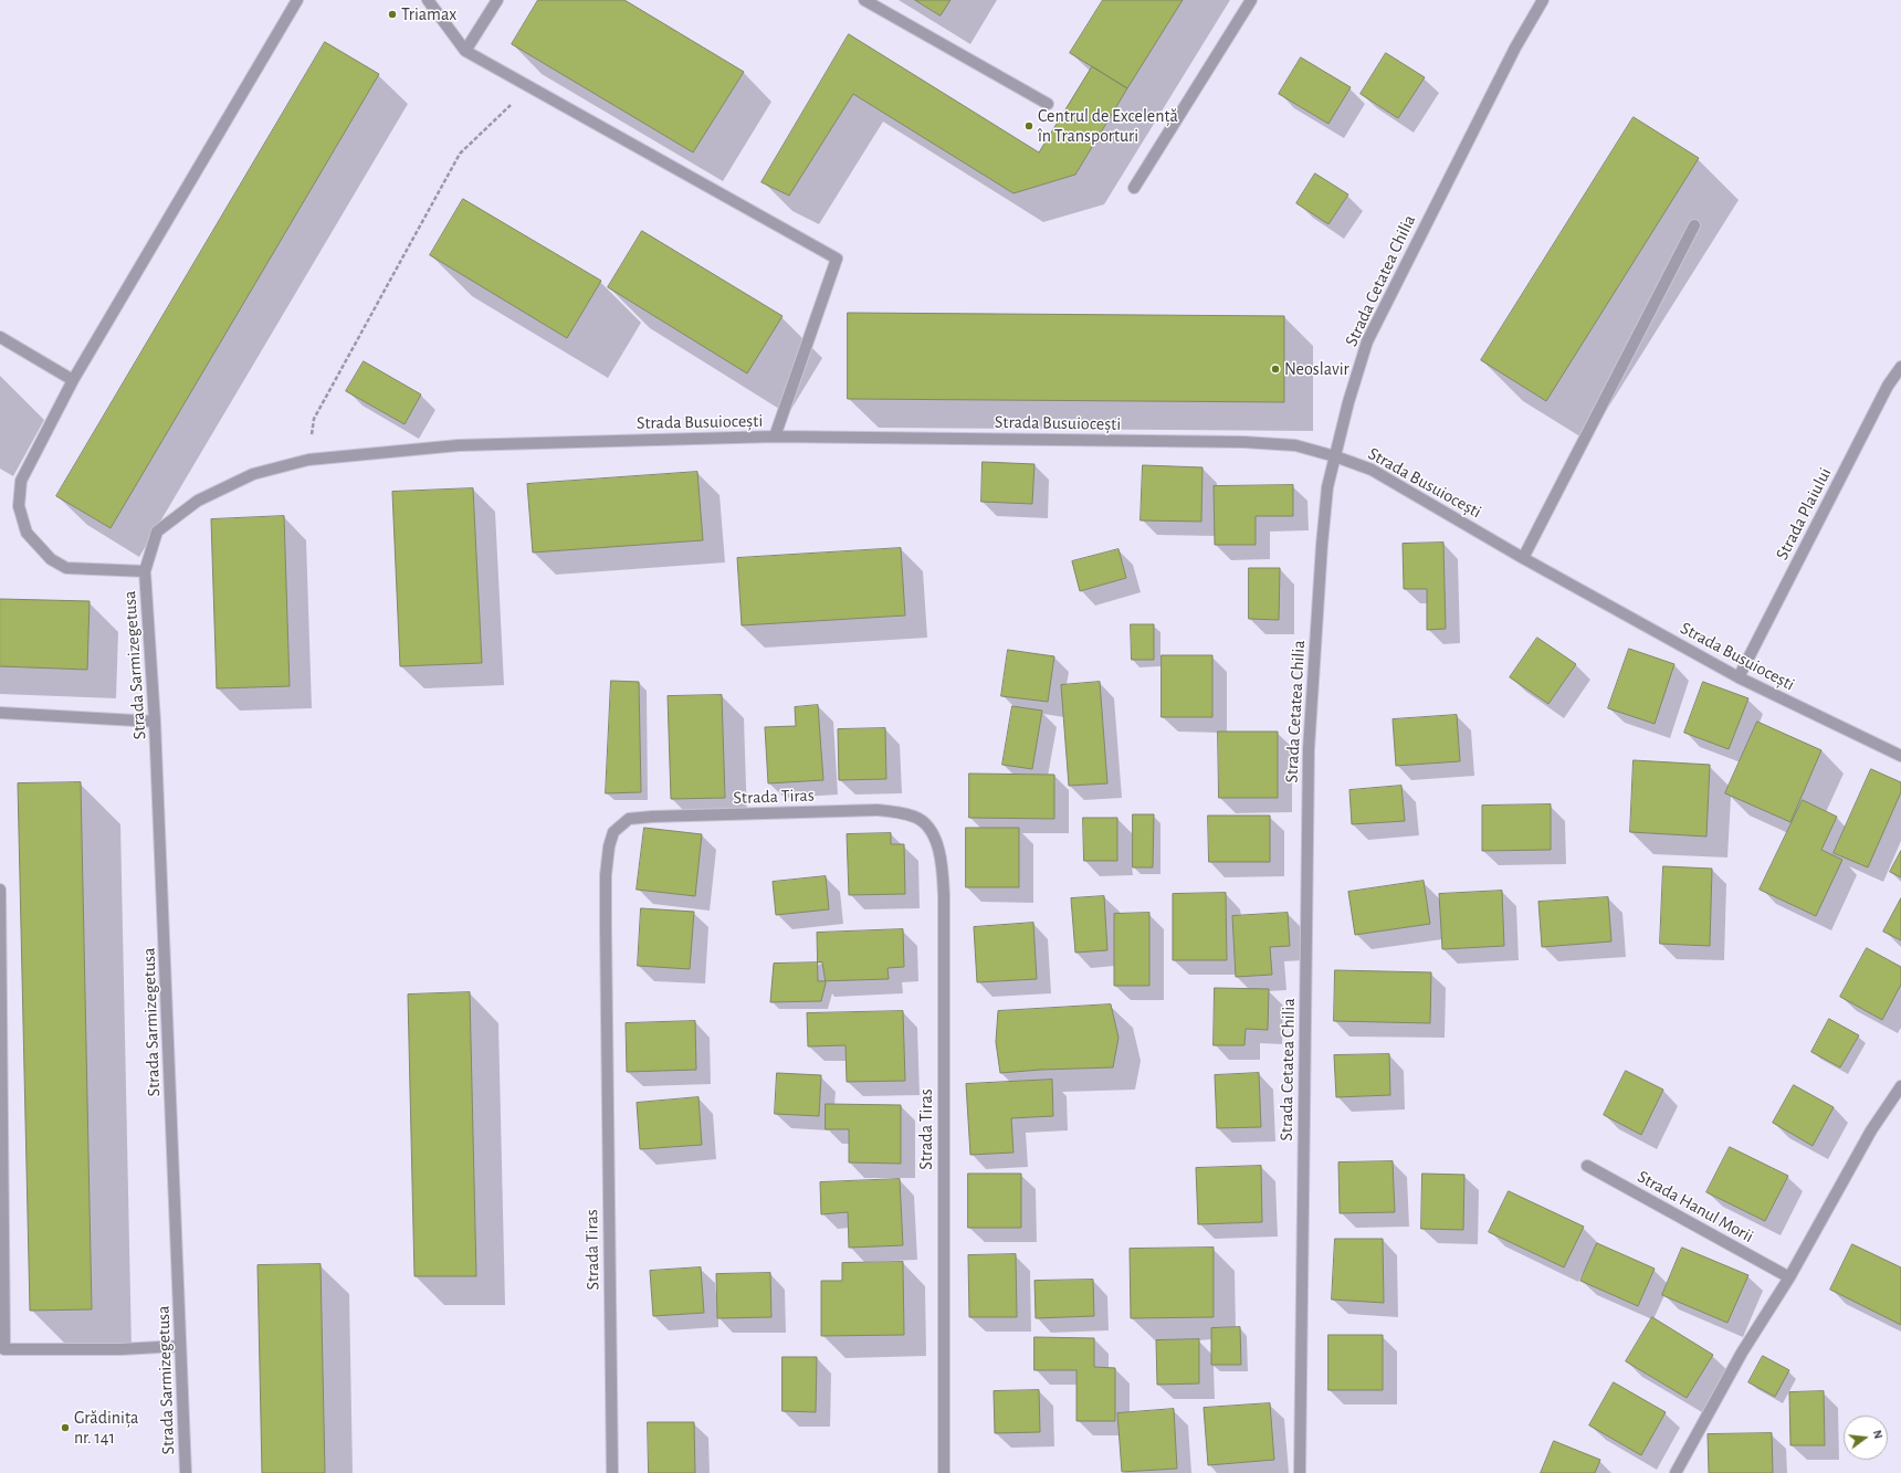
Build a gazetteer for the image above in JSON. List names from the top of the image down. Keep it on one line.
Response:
{"streets":{"street":["Strada Cetatea Chilia","Strada Busuiocești","Strada Plaiului","Strada Sarmizegetusa","Strada Tiras","Strada Hanul Morii"]},"crossings":[["Strada Cetatea Chilia","Strada Busuiocești"],["Strada Busuiocești","Strada Plaiului"],["Strada Busuiocești","Strada Sarmizegetusa"]],"places":["Triamax","Centrul de Excelență în Transporturi","Neoslavir","Grădinița nr. 141"],"north":"right"}
